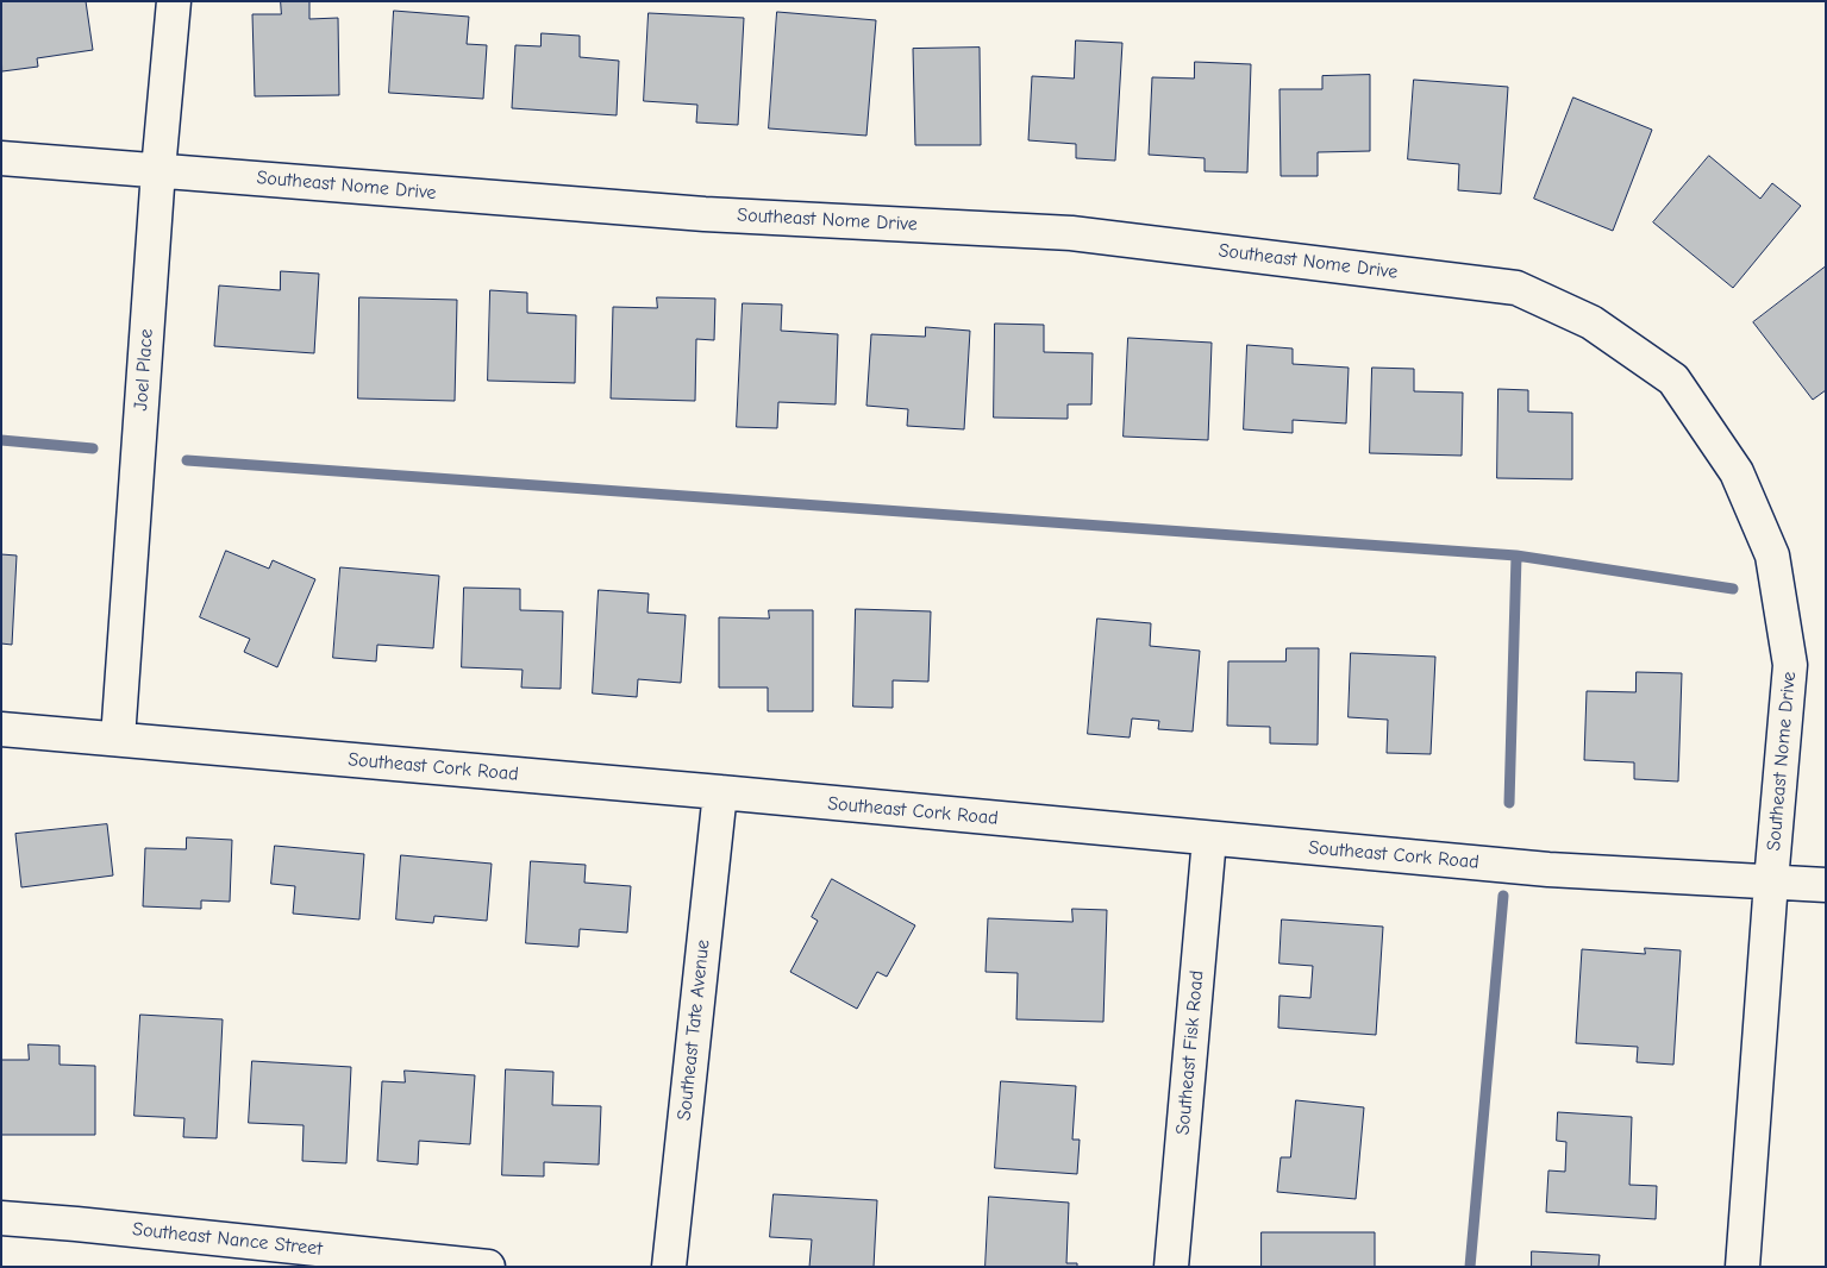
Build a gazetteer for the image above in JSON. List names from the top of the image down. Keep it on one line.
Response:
{"streets":{"street":["Southeast Nome Drive","Joel Place","Southeast Cork Road","Southeast Tate Avenue","Southeast Fisk Road","Southeast Nance Street"]},"crossings":[["Southeast Nome Drive","Joel Place"],["Southeast Nome Drive","Southeast Cork Road"],["Joel Place","Southeast Cork Road"],["Southeast Cork Road","Southeast Tate Avenue"],["Southeast Cork Road","Southeast Fisk Road"]]}
